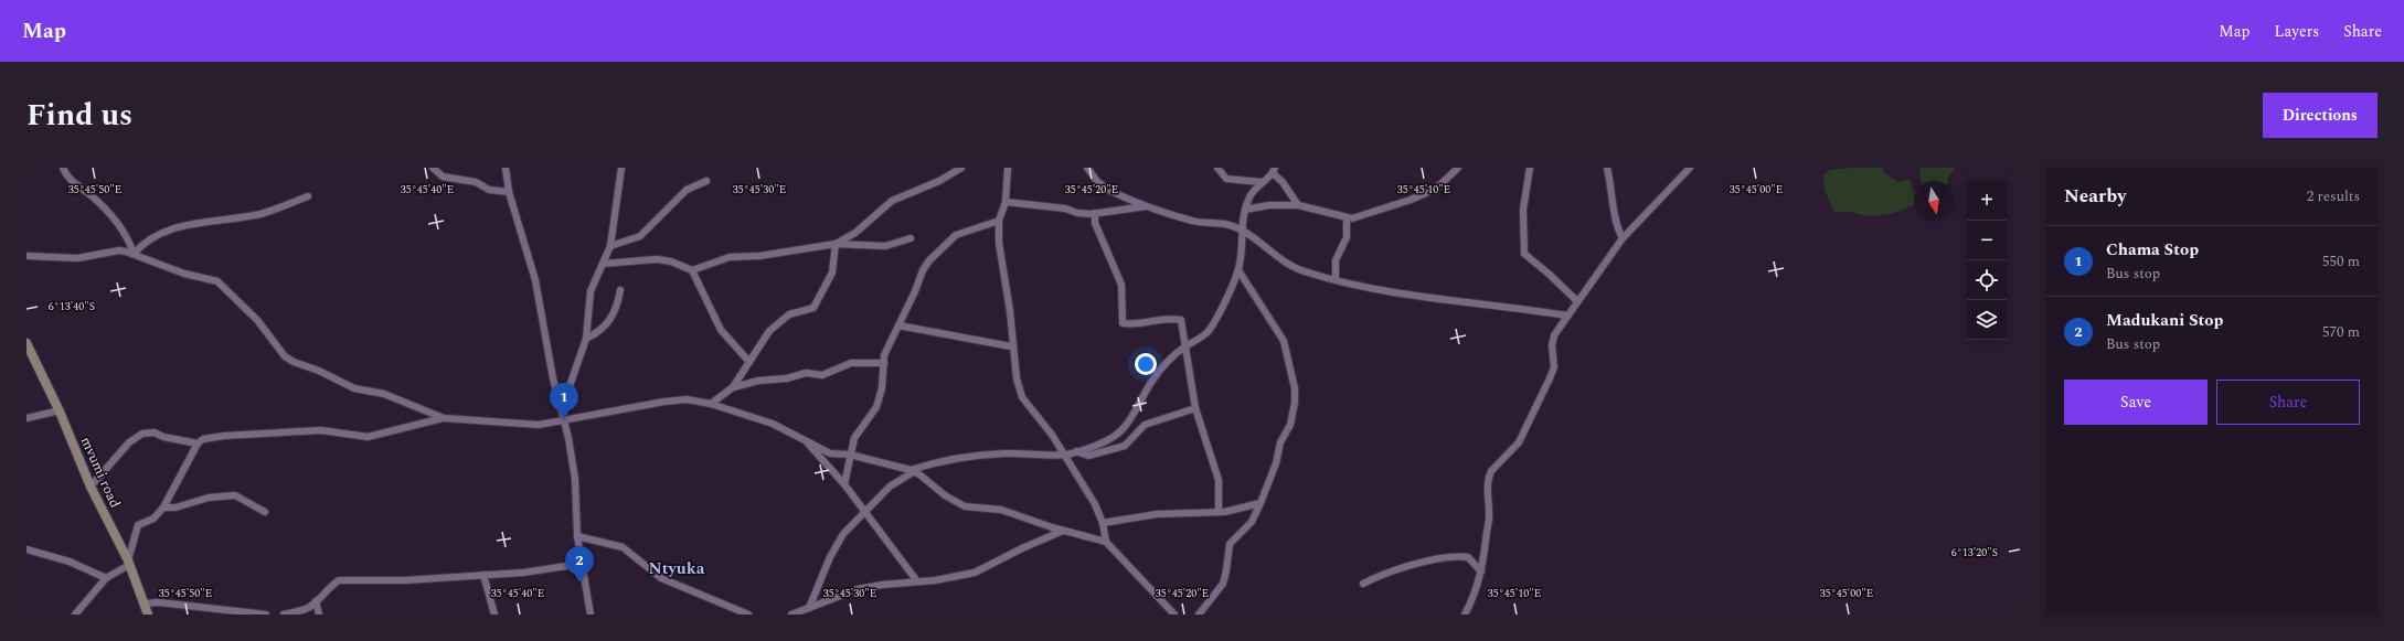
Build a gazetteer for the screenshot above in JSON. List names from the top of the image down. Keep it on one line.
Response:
{"streets":{"street":["mvumi road"]},"districts":["Ntyuka"],"north":"bottom","page":{"header":"Map","nav":["Map","Layers","Share"],"title":"Find us","buttons":["Directions",["Save","Share"]],"heading":["Nearby","2 results"],"map_buttons":["+","−"],"list":[{"mark":"1","name":"Chama Stop","note":"Bus stop","value":"550 m"},{"mark":"2","name":"Madukani Stop","note":"Bus stop","value":"570 m"}],"pins":["1","2"]},"coordinates":["35°45'50\"E","35°45'40\"E","35°45'30\"E","35°45'20\"E","35°45'10\"E","35°45'00\"E","6°13'40\"S","6°13'20\"S"]}
